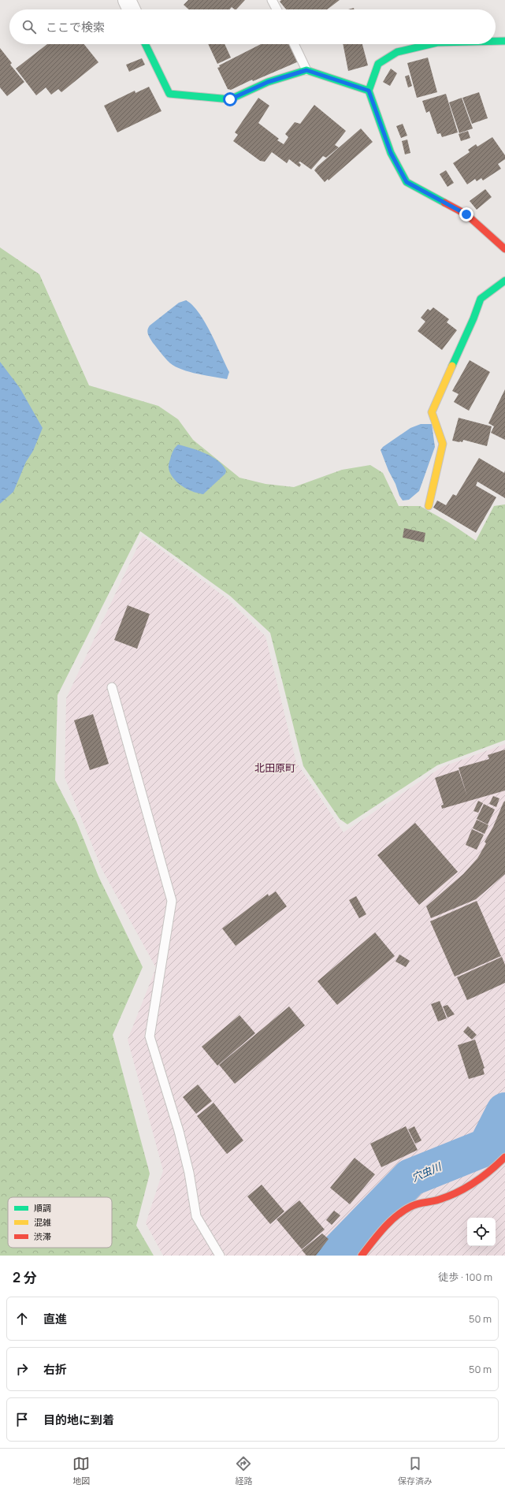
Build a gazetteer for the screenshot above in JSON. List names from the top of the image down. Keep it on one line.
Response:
{"districts":["北田原町"],"water":["穴虫川"],"legend":["順調","混雑","渋滞"],"page":{"search":"ここで検索","heading":["2 分","徒歩 · 100 m"],"list":[["直進","50 m"],["右折","50 m"],"目的地に到着"],"nav":["地図","経路","保存済み"]}}
